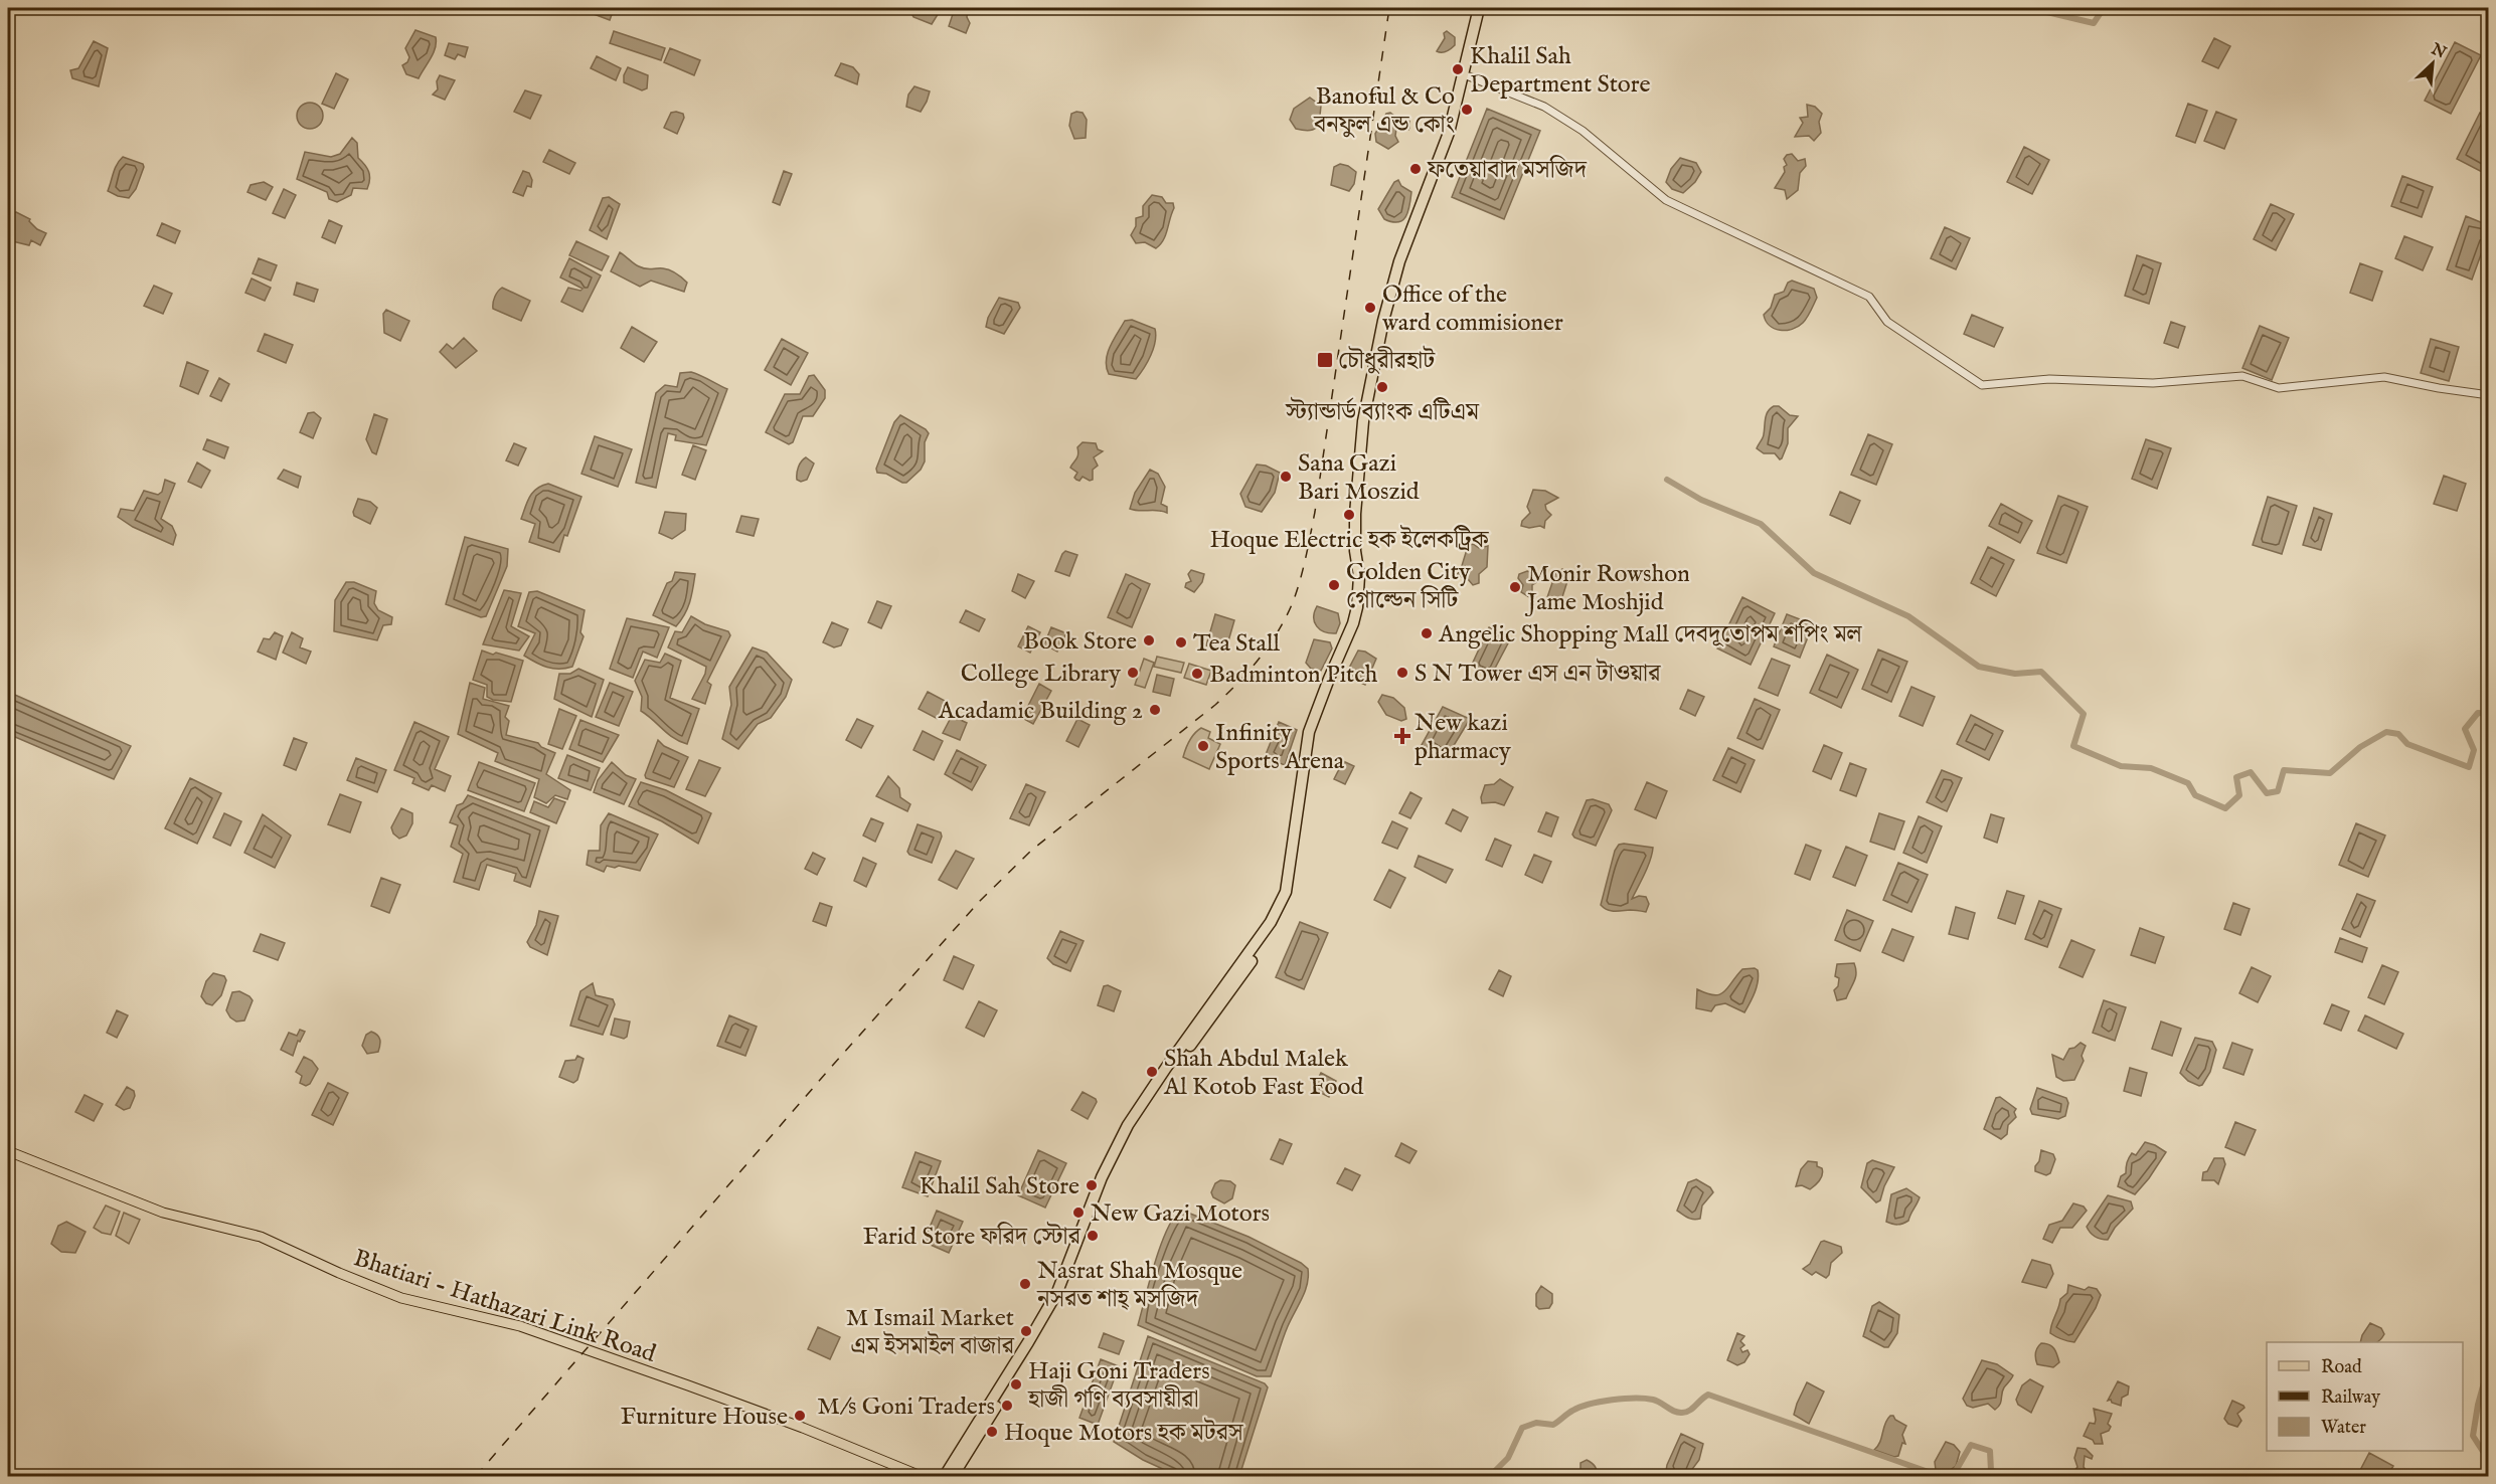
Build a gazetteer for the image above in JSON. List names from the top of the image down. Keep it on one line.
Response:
{"streets":{"main road":["Bhatiari - Hathazari Link Road"]},"places":{"other":["Khalil Sah Department Store","Banoful & Co বনফুল এন্ড কোং","ফতেয়াবাদ মসজিদ","Office of the ward commisioner","স্ট্যান্ডার্ড ব্যাংক এটিএম","Sana Gazi Bari Moszid","Hoque Electric হক ইলেকট্রিক","Golden City গোল্ডেন সিটি","Monir Rowshon Jame Moshjid","Angelic Shopping Mall দেবদূতোপম শপিং মল","Book Store","Tea Stall","College Library","S N Tower এস এন টাওয়ার","Badminton Pitch","Acadamic Building 2","Infinity Sports Arena","Shah Abdul Malek Al Kotob Fast Food","Khalil Sah Store","New Gazi Motors","Farid Store ফরিদ স্টোর","Nasrat Shah Mosque নসরত শাহ্‌ মসজিদ","M Ismail Market এম ইসমাইল বাজার","Haji Goni Traders হাজী গণি ব্যবসায়ীরা","M/s Goni Traders","Furniture House","Hoque Motors হক মটরস"],"transit":["চৌধুরীরহাট"],"health":["New kazi pharmacy"]},"legend":["Road","Railway","Water"],"north":"top right"}
